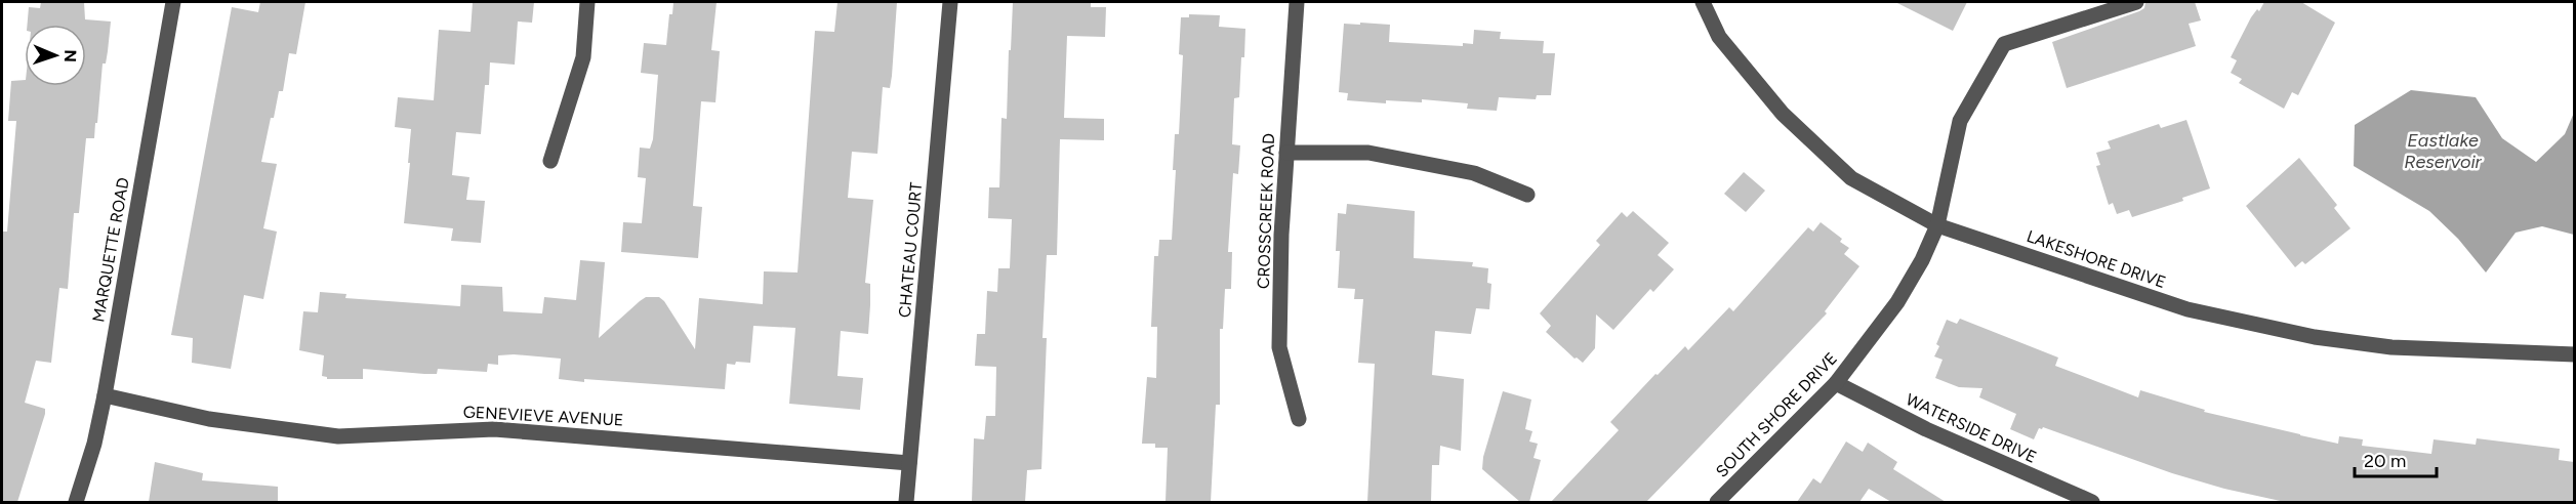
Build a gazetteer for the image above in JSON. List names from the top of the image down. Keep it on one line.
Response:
{"streets":{"street":["CROSSCREEK ROAD","MARQUETTE ROAD","CHATEAU COURT","LAKESHORE DRIVE","SOUTH SHORE DRIVE","GENEVIEVE AVENUE","WATERSIDE DRIVE"]},"crossings":[["MARQUETTE ROAD","GENEVIEVE AVENUE"],["CHATEAU COURT","GENEVIEVE AVENUE"],["LAKESHORE DRIVE","SOUTH SHORE DRIVE"],["SOUTH SHORE DRIVE","WATERSIDE DRIVE"]],"water":["Eastlake Reservoir"],"scale_bar":"20 m","north":"right"}
